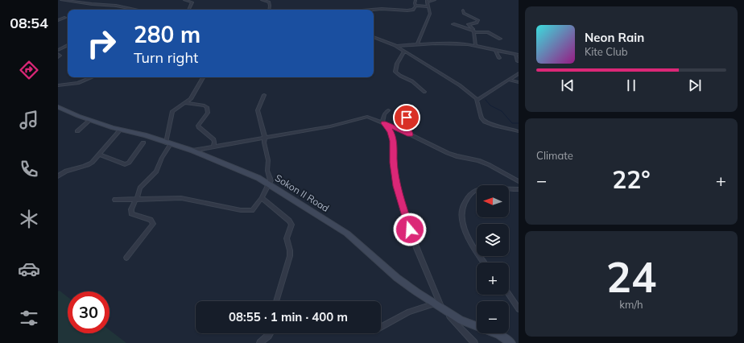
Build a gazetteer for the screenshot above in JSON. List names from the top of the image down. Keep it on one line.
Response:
{"streets":{"street":["Sokon II Road"]},"north":"left","page":{"tabs":"08:54","turn":["280 m","Turn right"],"song":["Neon Rain","Kite Club"],"tile":["Climate",["24","km/h"]],"heat":["−","22°","+"],"map_buttons":["+","−"],"limit":"30","trip":"08:55 · 1 min · 400 m"}}
